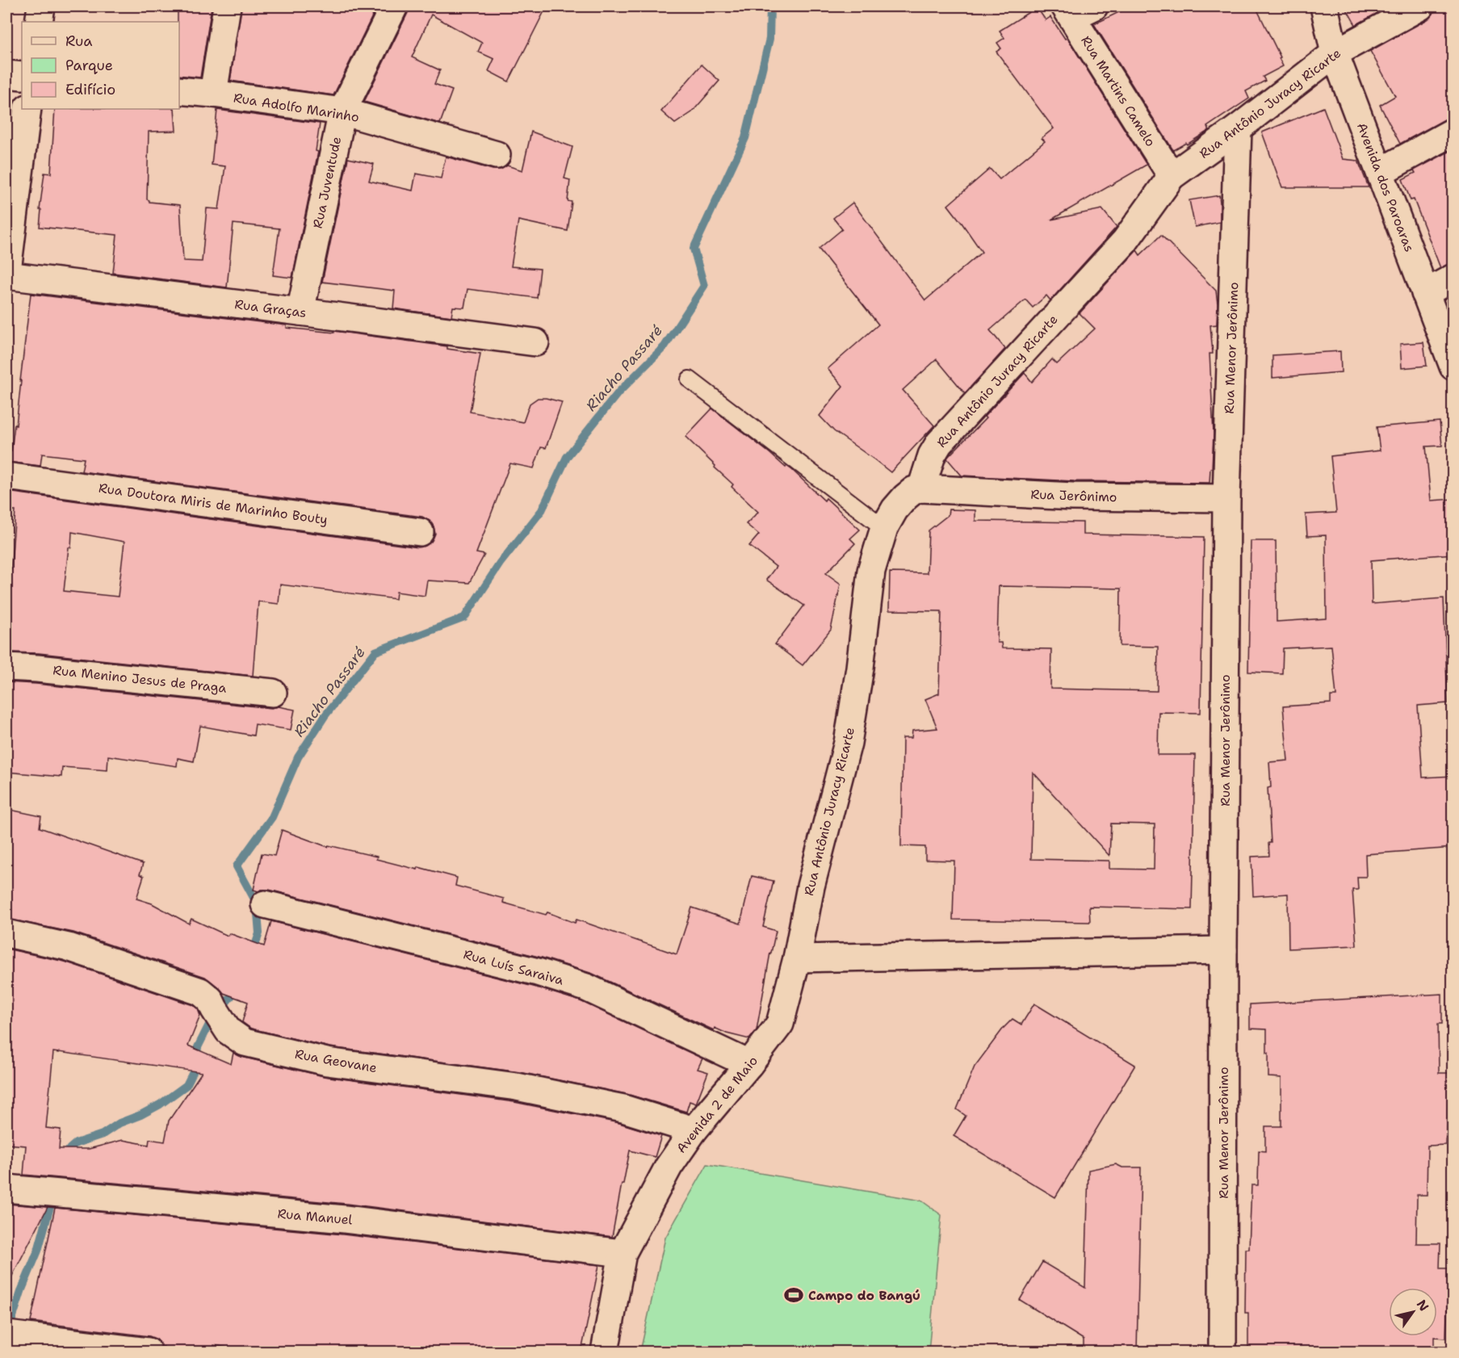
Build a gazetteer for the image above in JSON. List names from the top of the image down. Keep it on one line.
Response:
{"streets":{"street":["Rua Martins Camelo","Rua Antônio Juracy Ricarte","Rua Adolfo Marinho","Rua Juventude","Avenida dos Paroaras","Rua Graças","Rua Menor Jerônimo","Rua Jerônimo","Rua Doutora Miris de Marinho Bouty","Rua Menino Jesus de Praga","Rua Luís Saraiva","Rua Geovane","Avenida 2 de Maio","Rua Manuel"]},"crossings":[["Rua Martins Camelo","Rua Antônio Juracy Ricarte"],["Rua Antônio Juracy Ricarte","Avenida dos Paroaras"],["Rua Antônio Juracy Ricarte","Rua Menor Jerônimo"],["Rua Antônio Juracy Ricarte","Rua Jerônimo"],["Rua Antônio Juracy Ricarte","Avenida 2 de Maio"],["Rua Adolfo Marinho","Rua Juventude"],["Rua Juventude","Rua Graças"],["Rua Menor Jerônimo","Rua Jerônimo"],["Rua Luís Saraiva","Avenida 2 de Maio"],["Rua Geovane","Avenida 2 de Maio"],["Avenida 2 de Maio","Rua Manuel"]],"water":["Riacho Passaré"],"places":{"sports":["Campo do Bangú"]},"legend":["Rua","Parque","Edifício"],"north":"top right"}
